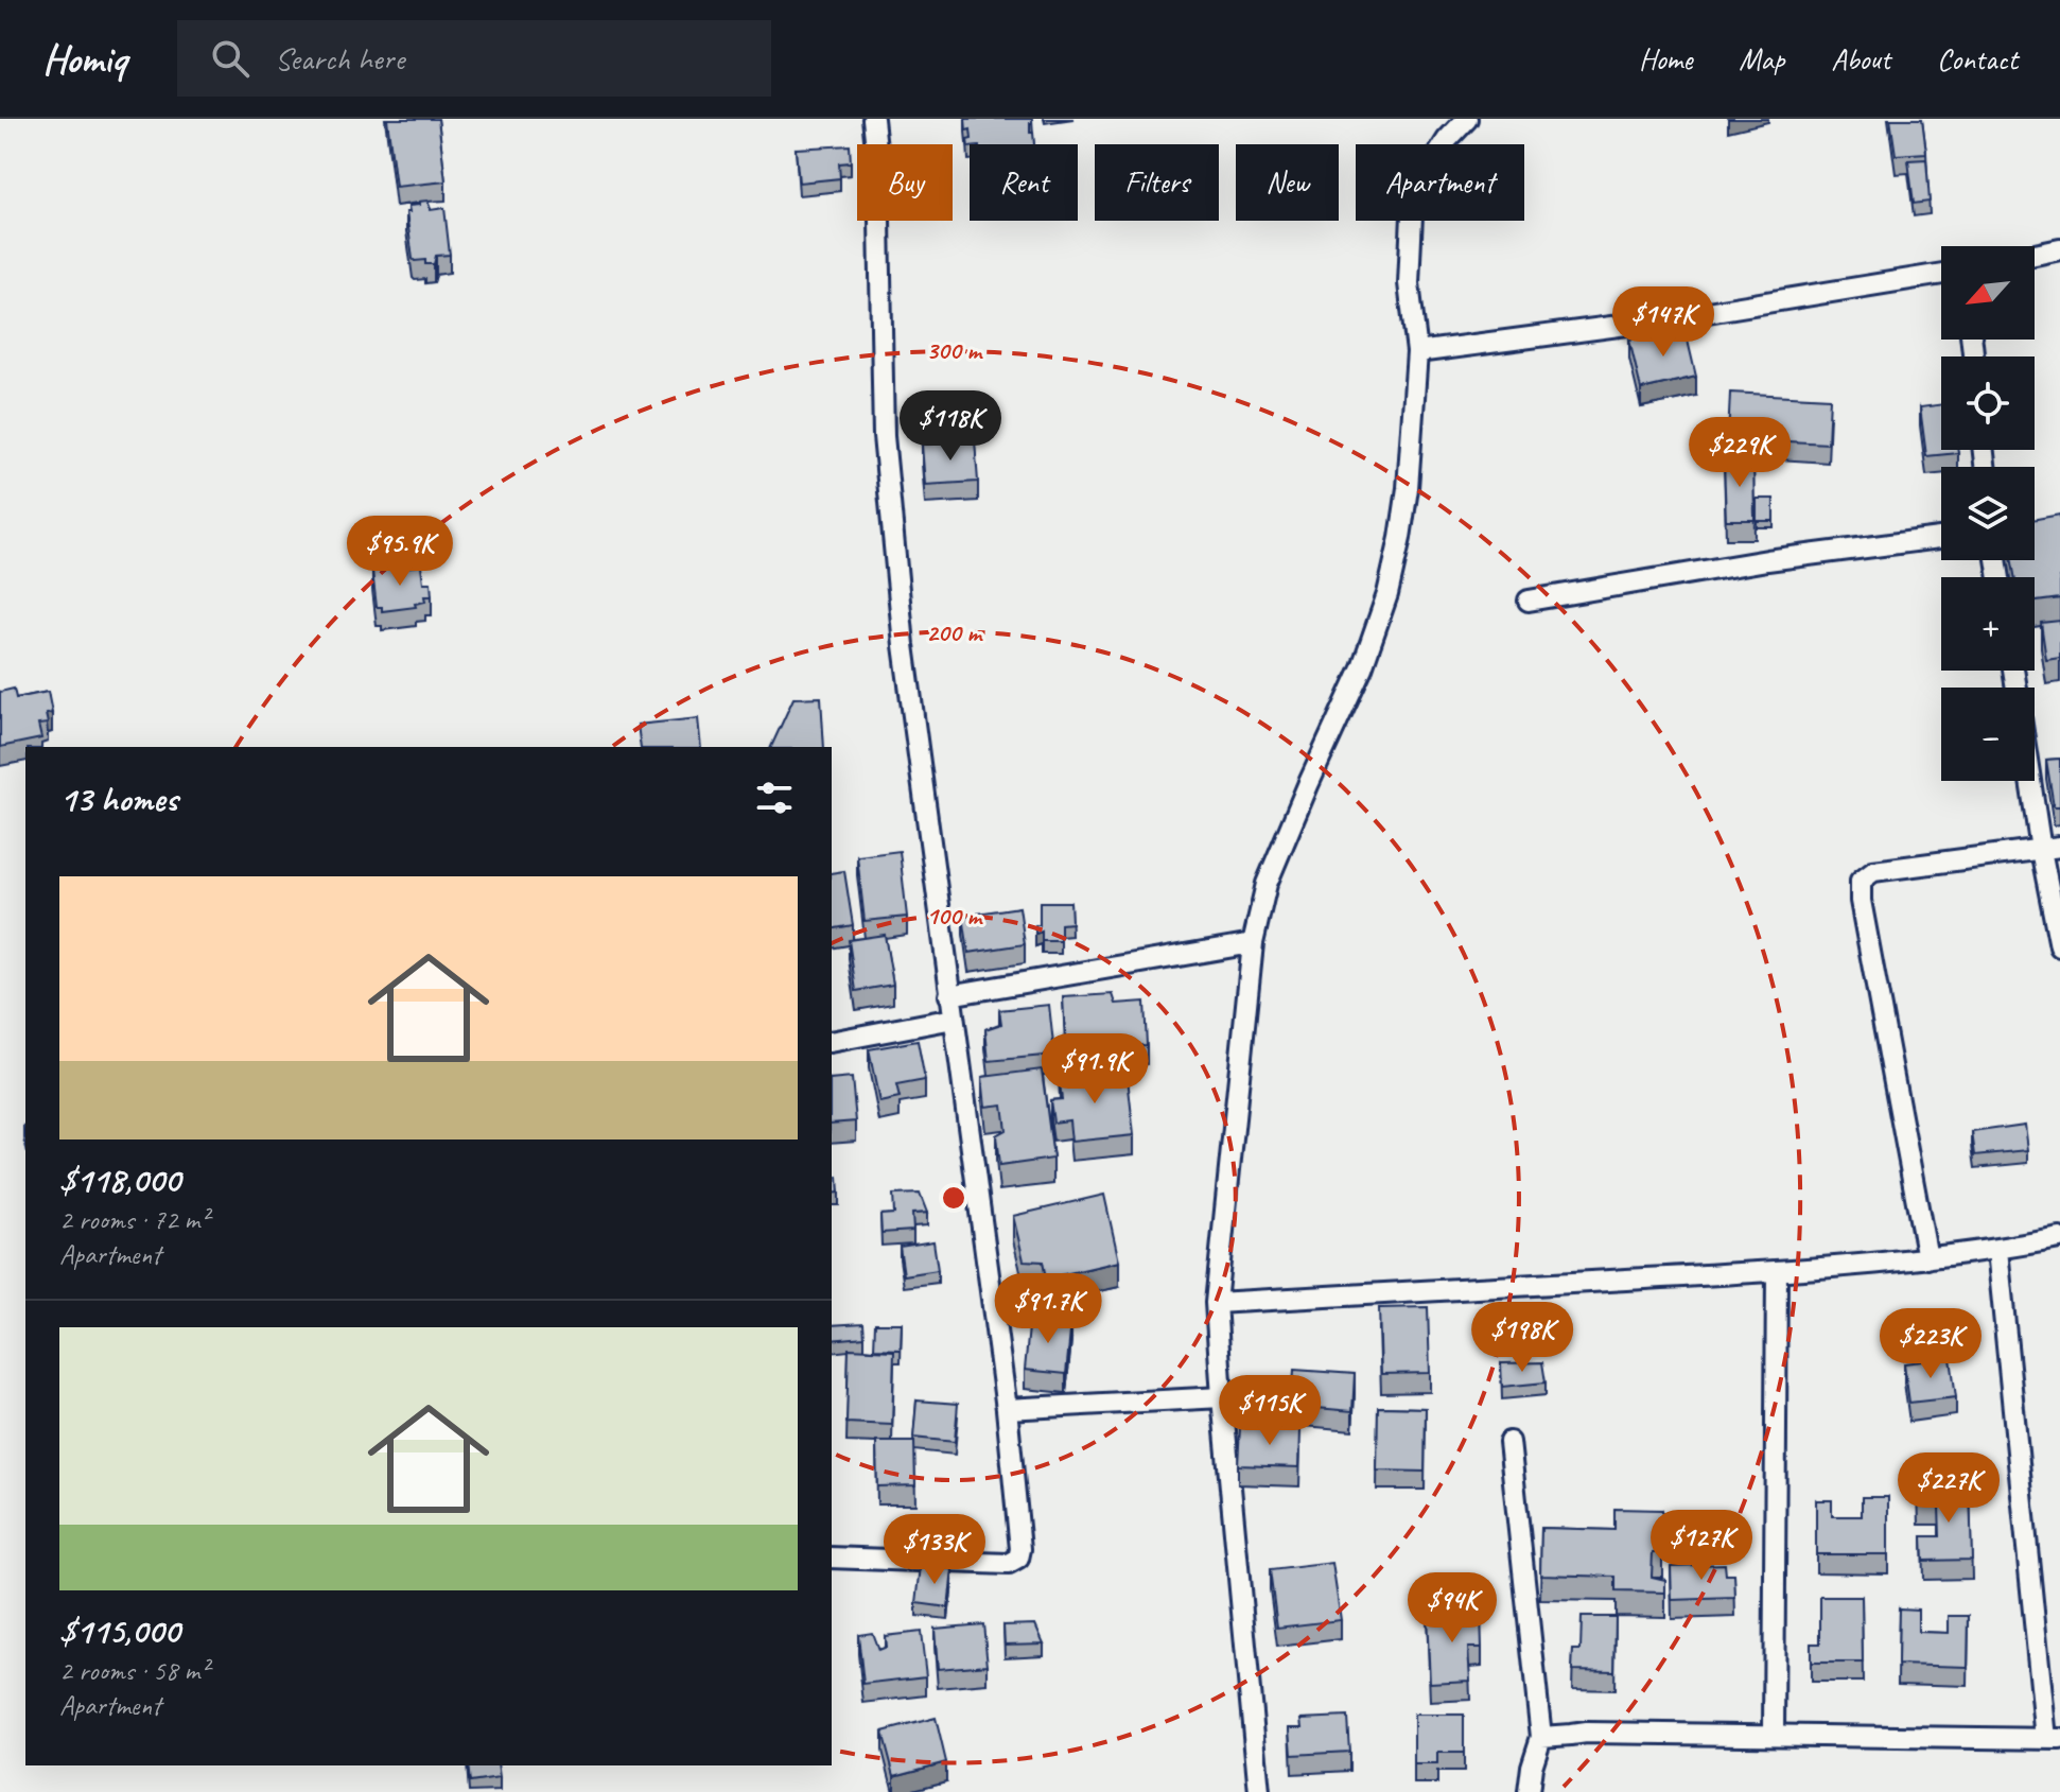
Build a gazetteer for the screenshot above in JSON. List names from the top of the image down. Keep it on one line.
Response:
{"north":"bottom left","page":{"header":"Homiq","search":"Search here","nav":["Home","Map","About","Contact"],"chip":["Buy","Rent","Filters","New","Apartment"],"map_buttons":["+","−"],"price":["$147K","$118K","$229K","$95.9K","$91.9K","$91.7K","$198K","$223K","$115K","$227K","$127K","$133K","$94K"],"heading":"13 homes","list":[{"name":"$118,000","note":"2 rooms · 72 m² · Apartment"},{"name":"$115,000","note":"2 rooms · 58 m² · Apartment"}]},"rings":["300 m","200 m","100 m"]}
